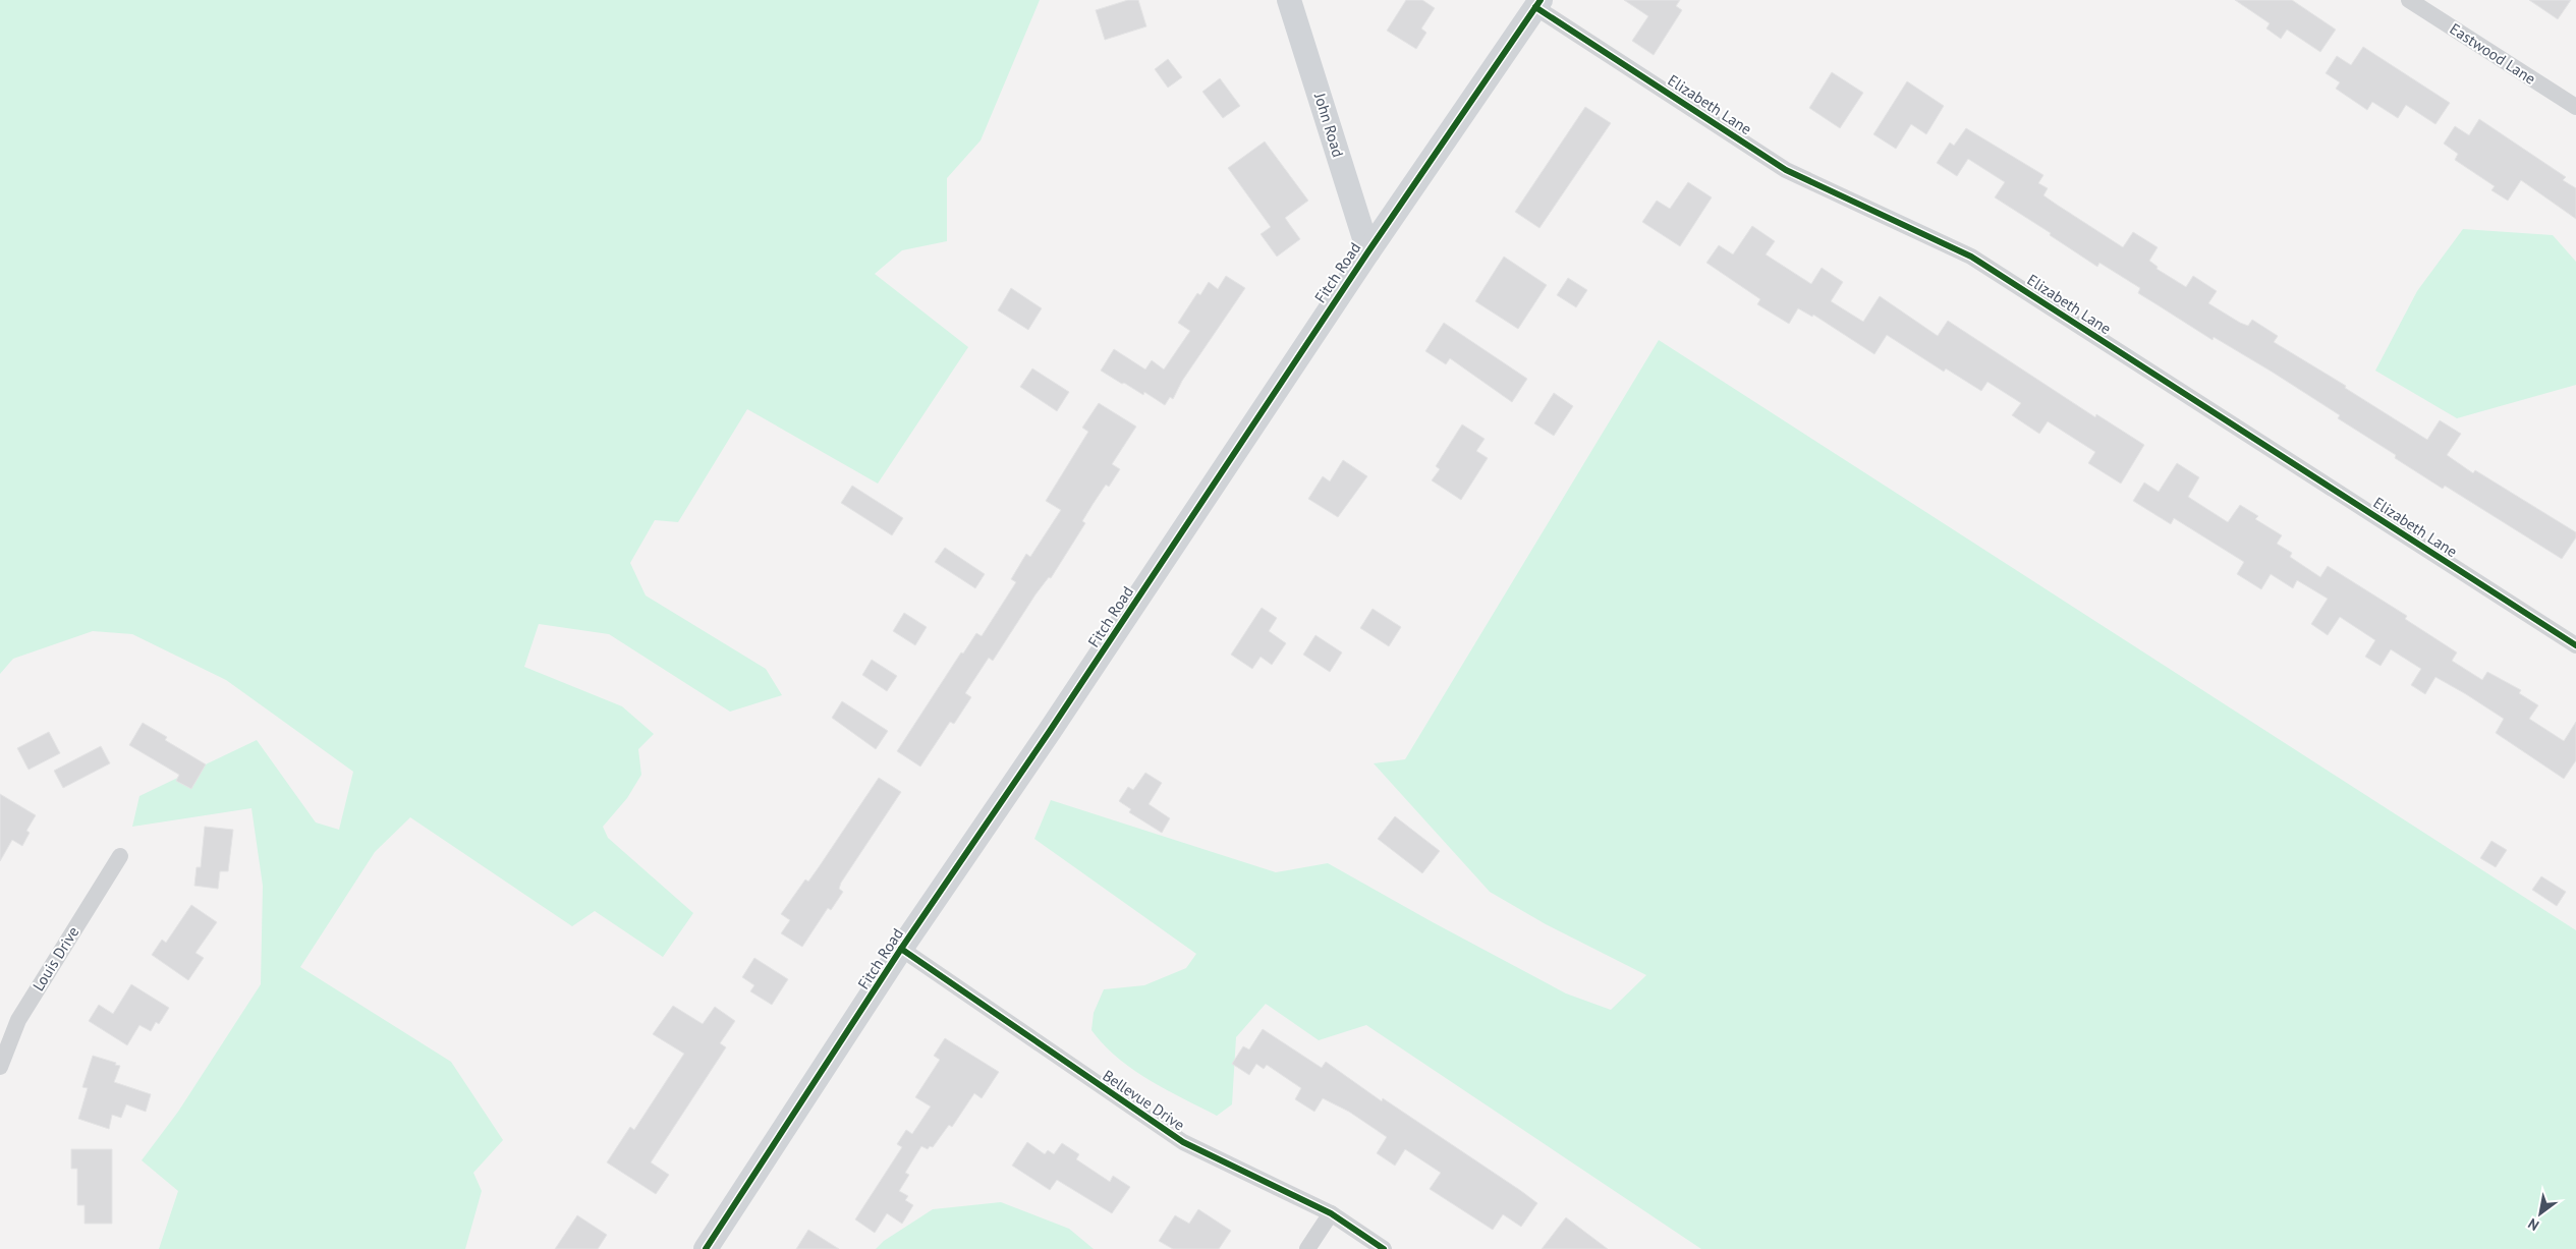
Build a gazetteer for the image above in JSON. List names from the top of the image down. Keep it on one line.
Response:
{"streets":{"street":["Eastwood Lane","Elizabeth Lane","John Road","Fitch Road","Louis Drive","Bellevue Drive"]},"crossings":[["Elizabeth Lane","Fitch Road"],["John Road","Fitch Road"],["Fitch Road","Bellevue Drive"]],"north":"bottom left"}
